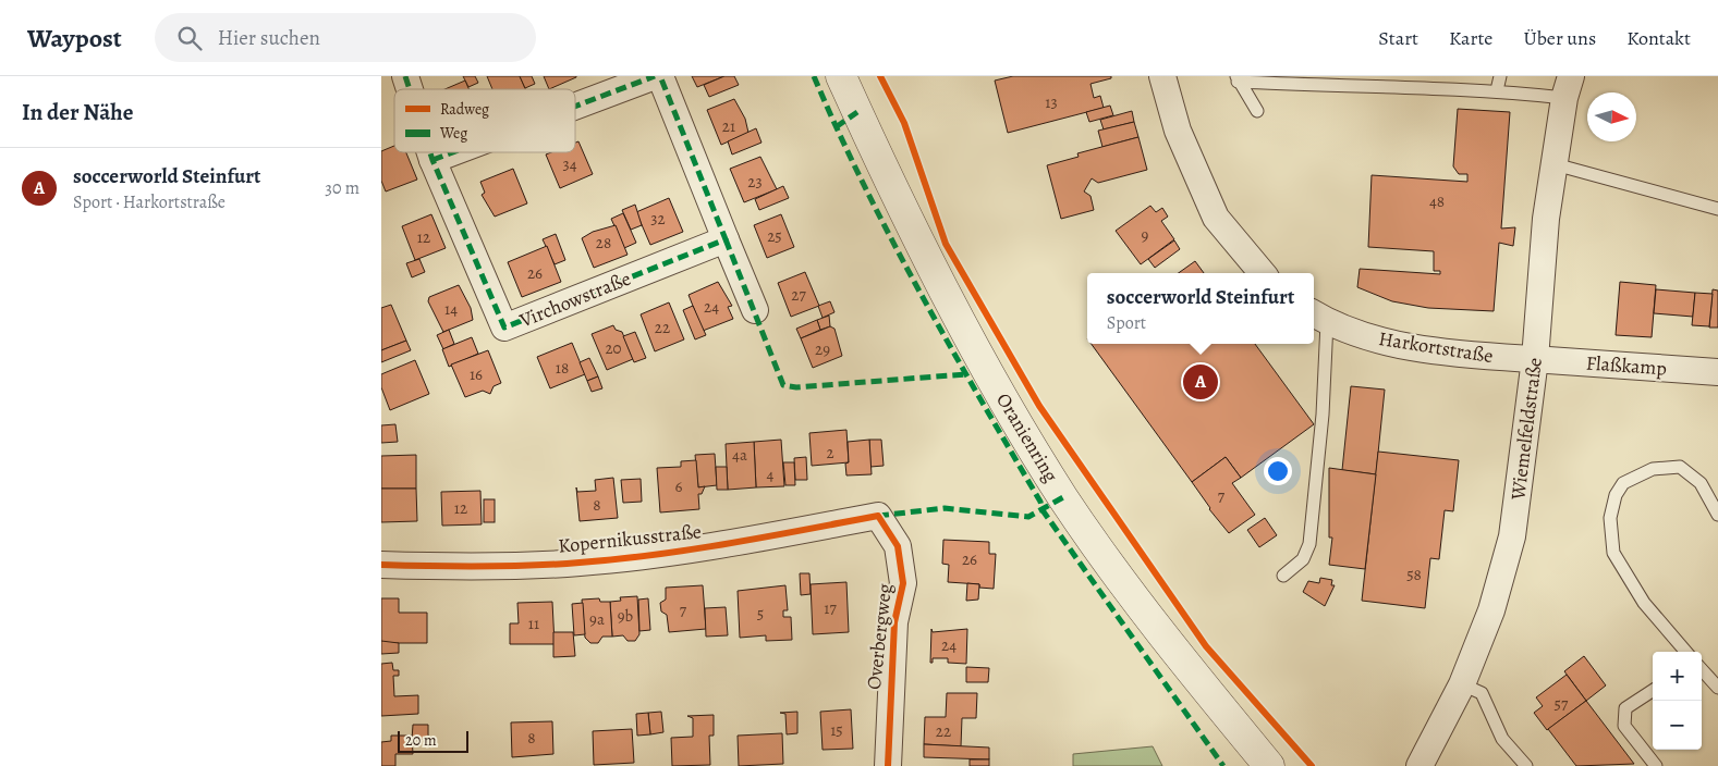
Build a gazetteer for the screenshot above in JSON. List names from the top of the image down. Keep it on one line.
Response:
{"streets":{"street":["Virchowstraße","Harkortstraße","Flaßkamp","Wiemelfeldstraße","Oranienring","Kopernikusstraße","Overbergweg"]},"crossings":[["Harkortstraße","Flaßkamp"],["Harkortstraße","Wiemelfeldstraße"],["Flaßkamp","Wiemelfeldstraße"],["Kopernikusstraße","Overbergweg"]],"house_numbers":["13","21","34","23","48","32","9","25","12","28","26","27","24","14","22","20","29","18","16","2","4a","4","6","7","8","12","26","58","17","7","5","9b","9a","11","24","57","15","22","8"],"legend":["Radweg","Weg"],"scale_bar":"20 m","north":"right","page":{"header":"Waypost","search":"Hier suchen","nav":["Start","Karte","Über uns","Kontakt"],"heading":"In der Nähe","list":[{"mark":"A","name":"soccerworld Steinfurt","note":"Sport · Harkortstraße","value":"30 m"}],"popup":["soccerworld Steinfurt","Sport"],"pins":"A","map_buttons":["+","−"],"scale":"20 m"}}
